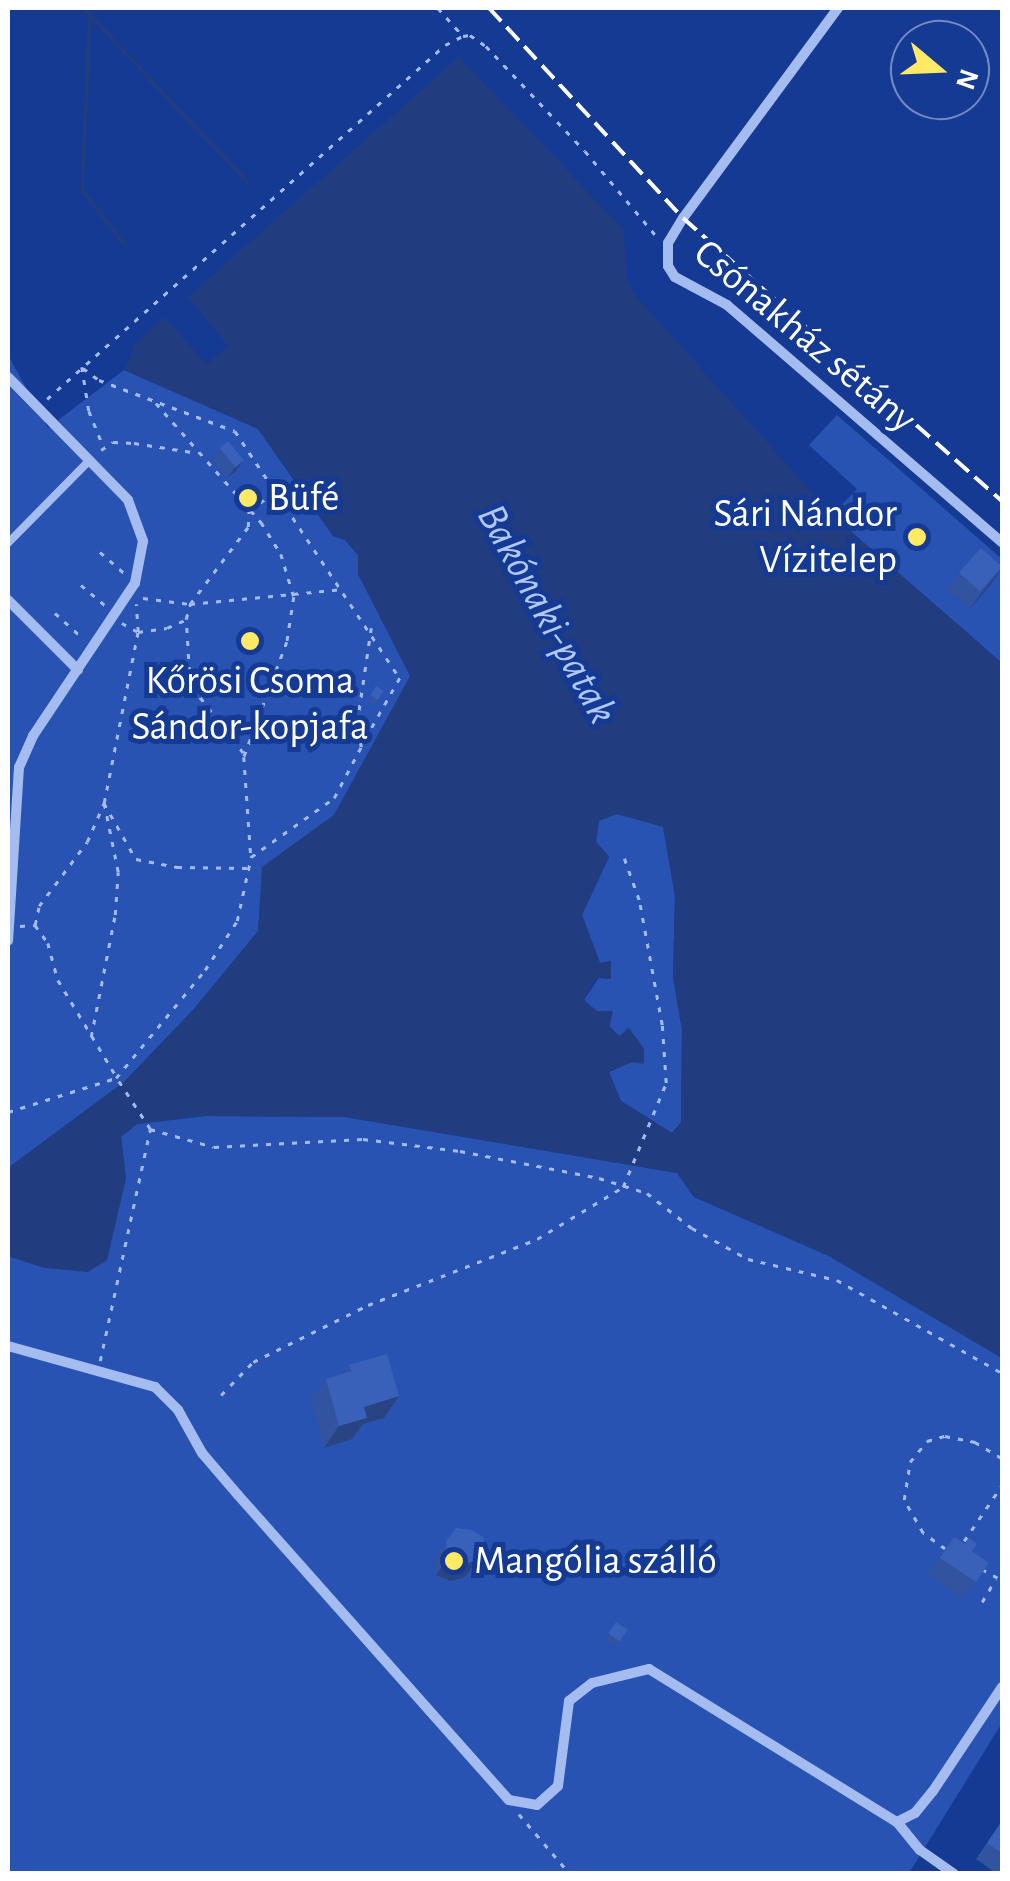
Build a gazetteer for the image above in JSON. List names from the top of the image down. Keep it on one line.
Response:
{"streets":{"street":["Csónakház sétány"]},"water":["Bakónaki-patak"],"places":["Büfé","Sári Nándor Vízitelep","Kőrösi Csoma Sándor-kopjafa","Mangólia szálló"],"north":"right"}
